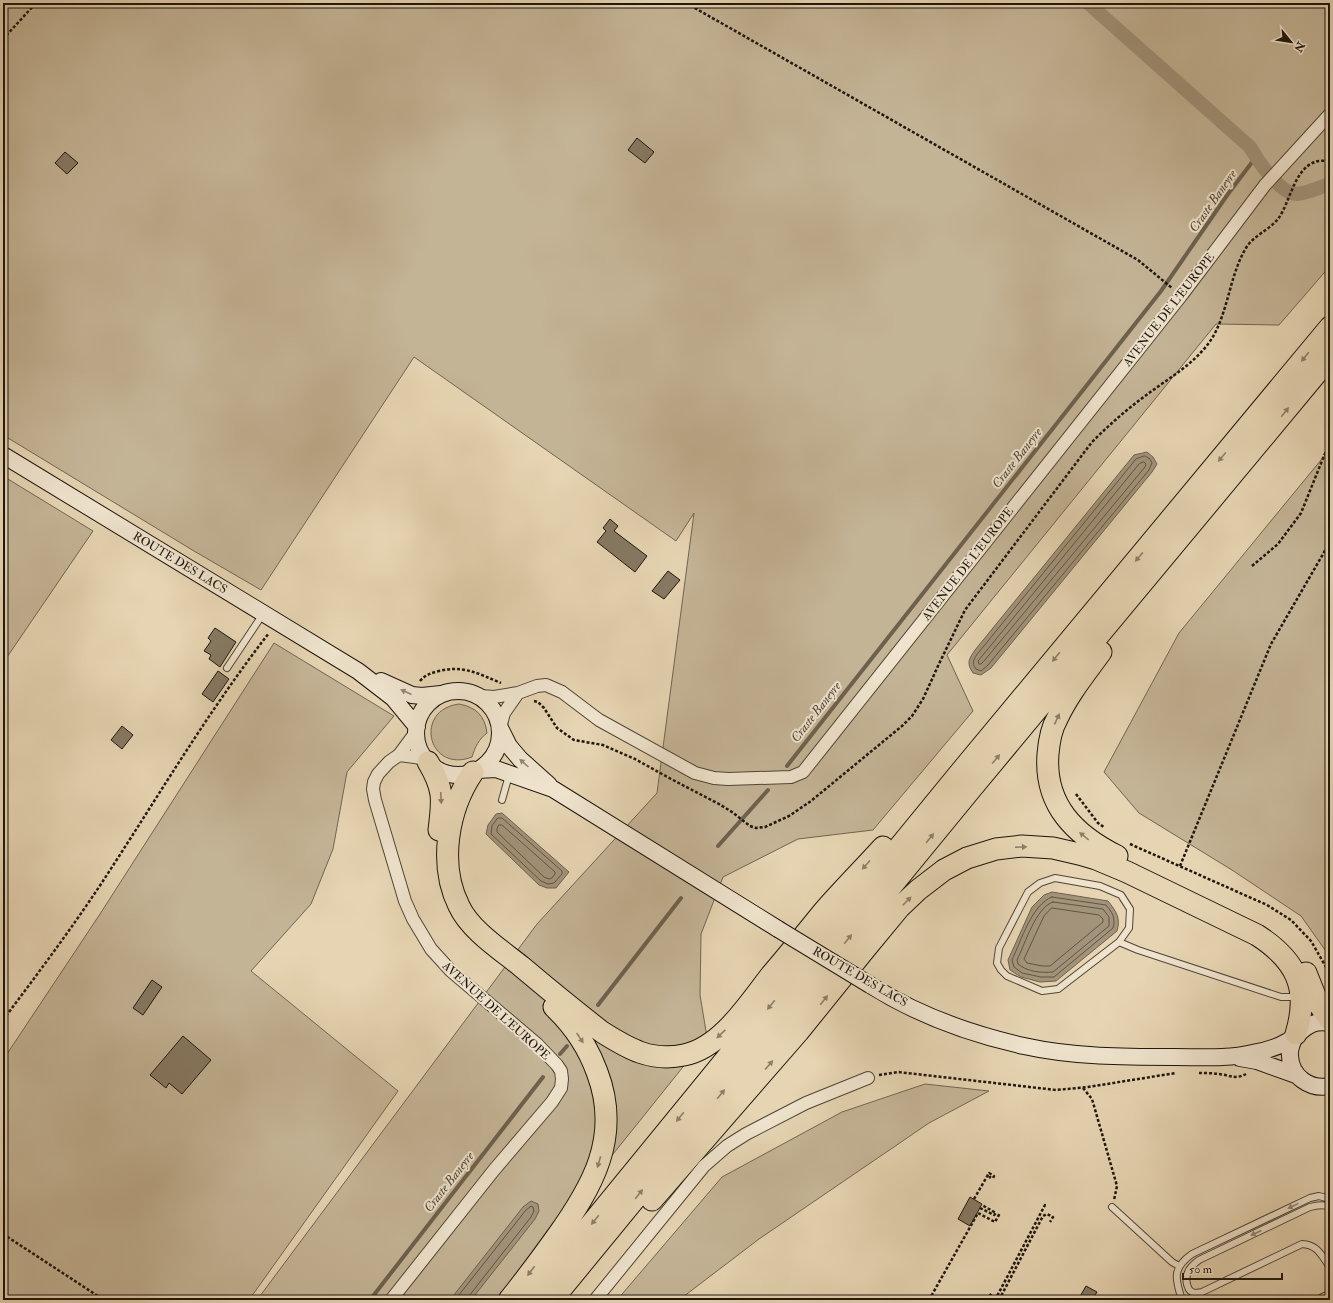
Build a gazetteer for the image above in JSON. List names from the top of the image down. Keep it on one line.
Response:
{"streets":{"main road":["ROUTE DES LACS"],"street":["AVENUE DE L'EUROPE"]},"crossings":[["AVENUE DE L'EUROPE","ROUTE DES LACS"]],"water":["Craste Baneyre"],"scale_bar":"50 m","north":"bottom right"}
